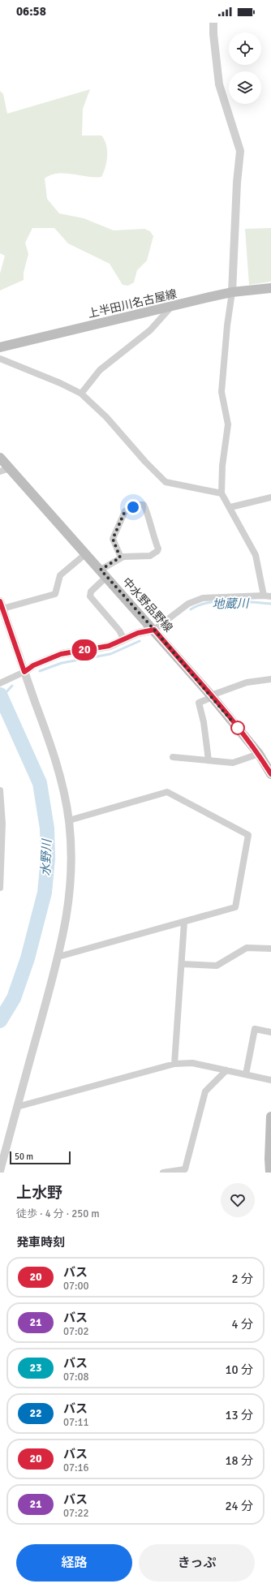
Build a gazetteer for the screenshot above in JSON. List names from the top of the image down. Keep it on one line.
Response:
{"streets":{"main road":["上半田川名古屋線","中水野品野線"]},"water":["地蔵川","水野川"],"lines":["bus line 20"],"scale_bar":"50 m","page":{"status":"06:58","on_map":"20","scale":"50 m","heading":[["上水野","徒歩 · 4 分 · 250 m"],"発車時刻"],"list":[{"mark":"20","name":"バス","note":"07:00","value":"2 分"},{"mark":"21","name":"バス","note":"07:02","value":"4 分"},{"mark":"23","name":"バス","note":"07:08","value":"10 分"},{"mark":"22","name":"バス","note":"07:11","value":"13 分"},{"mark":"20","name":"バス","note":"07:16","value":"18 分"},{"mark":"21","name":"バス","note":"07:22","value":"24 分"}],"buttons":["経路","きっぷ"]}}
